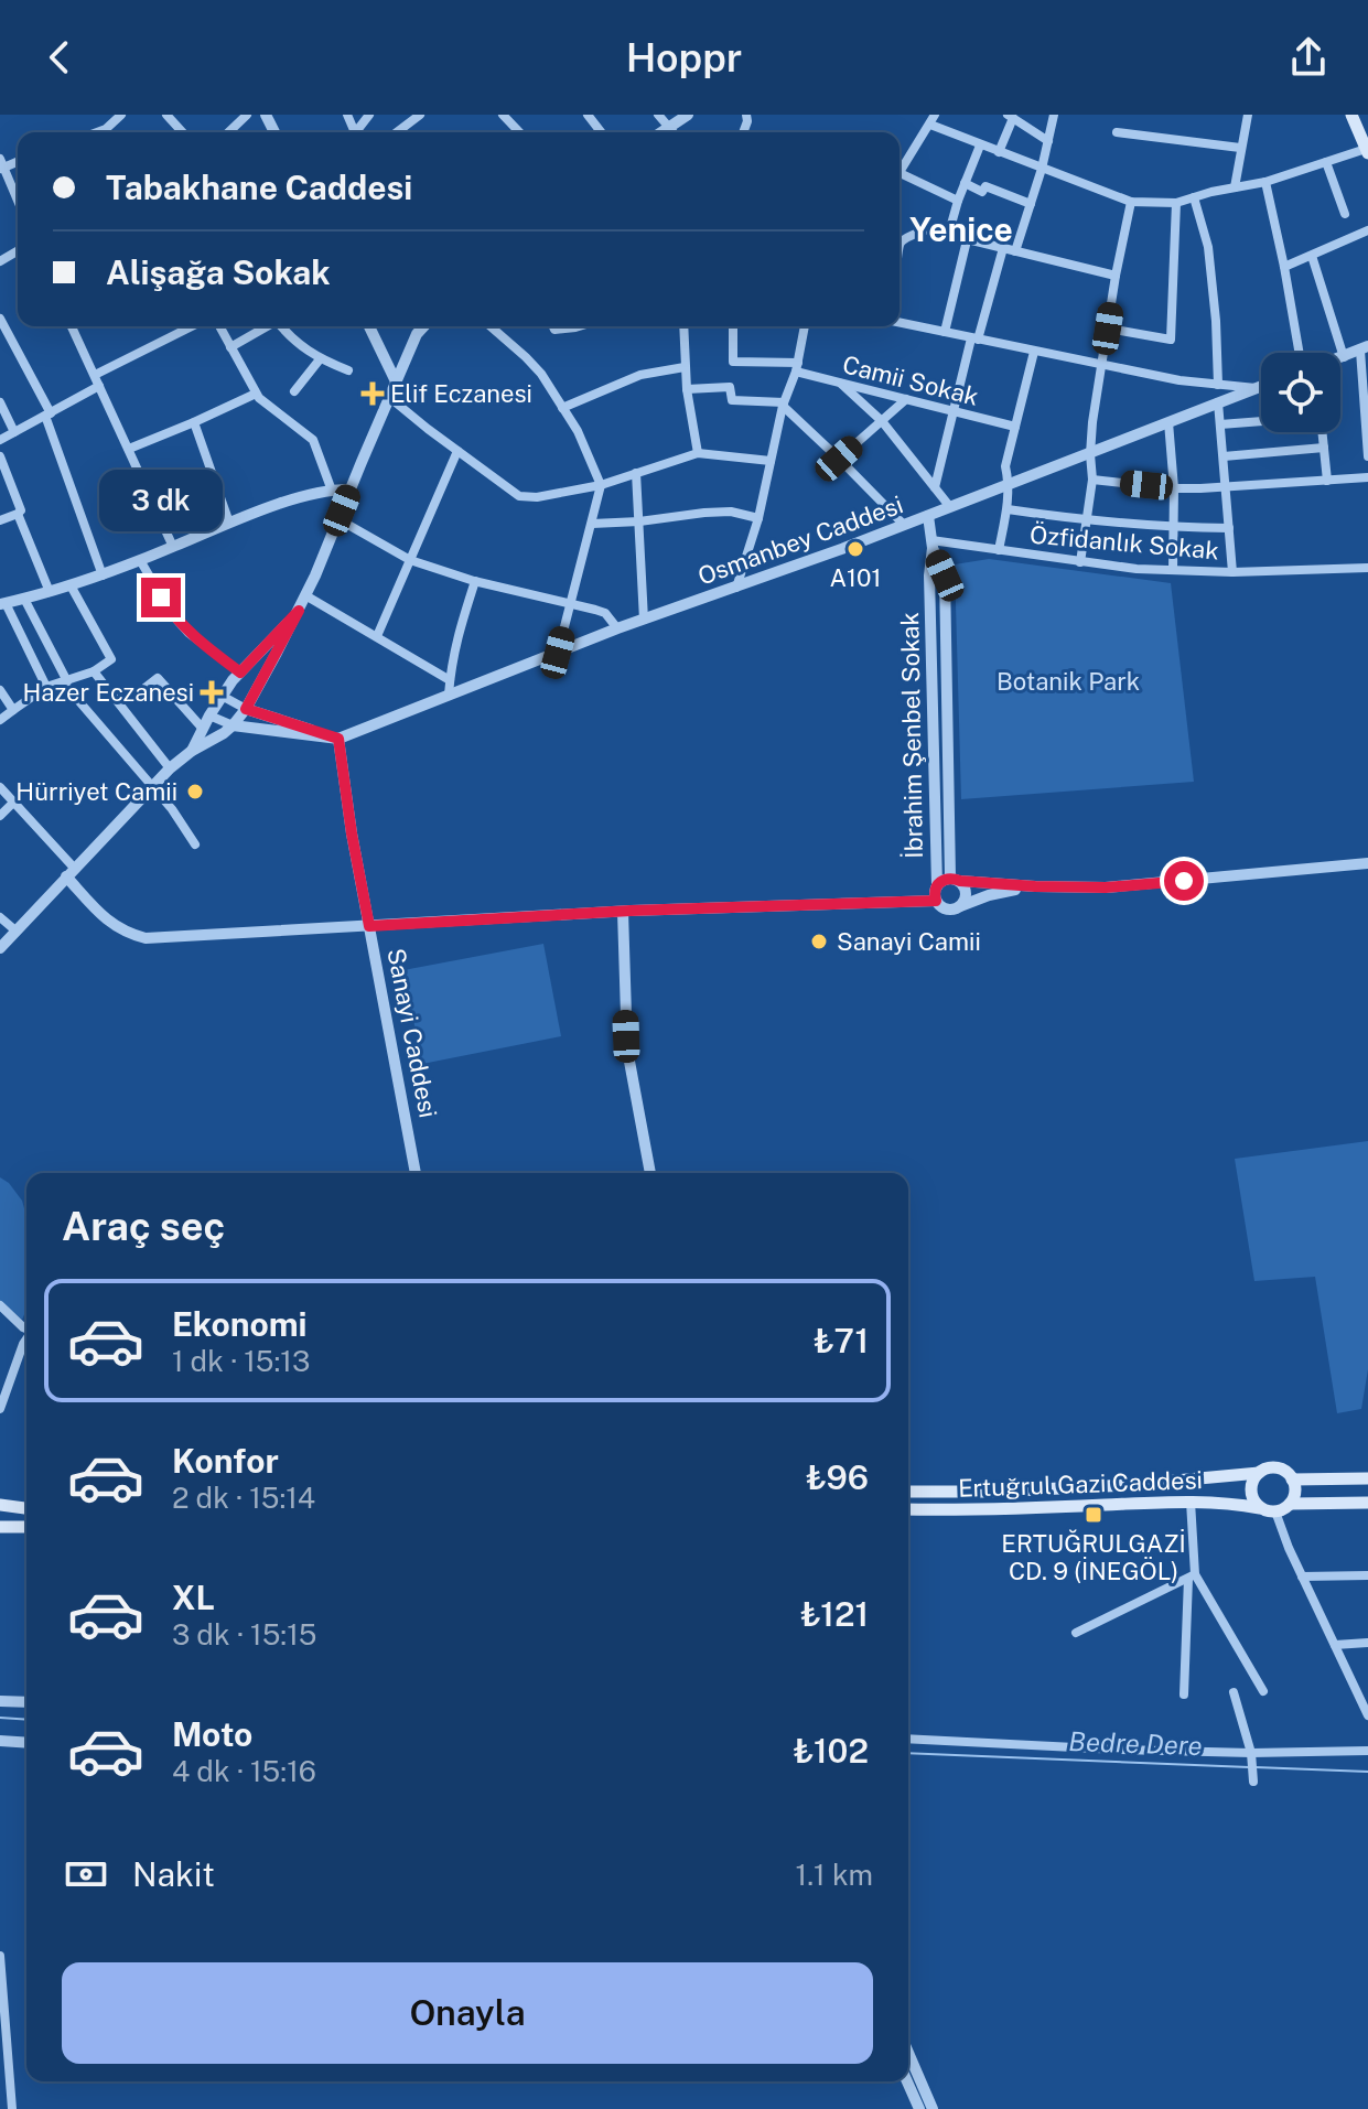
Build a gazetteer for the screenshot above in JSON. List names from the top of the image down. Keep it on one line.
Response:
{"streets":{"main road":["Ertuğrul Gazi Caddesi"],"street":["Camii Sokak","Osmanbey Caddesi","Özfidanlık Sokak","İbrahim Şenbel Sokak","Sanayi Caddesi"]},"crossings":[["Osmanbey Caddesi","Sanayi Caddesi"],["Özfidanlık Sokak","İbrahim Şenbel Sokak"]],"districts":["Yenice"],"water":["Bedre Dere"],"parks":["Botanik Park"],"places":{"health":["Elif Eczanesi","Hazer Eczanesi"],"other":["A101","Hürriyet Camii","Sanayi Camii"],"transit":["ERTUĞRULGAZİ CD. 9 (İNEGÖL)"]},"page":{"header":"Hoppr","banner":["Tabakhane Caddesi","Alişağa Sokak"],"bubble":"3 dk","heading":"Araç seç","list":[{"name":"Ekonomi","note":"1 dk · 15:13","value":"₺71"},{"name":"Konfor","note":"2 dk · 15:14","value":"₺96"},{"name":"XL","note":"3 dk · 15:15","value":"₺121"},{"name":"Moto","note":"4 dk · 15:16","value":"₺102"}],"pay":["Nakit","1.1 km"],"buttons":"Onayla"}}
